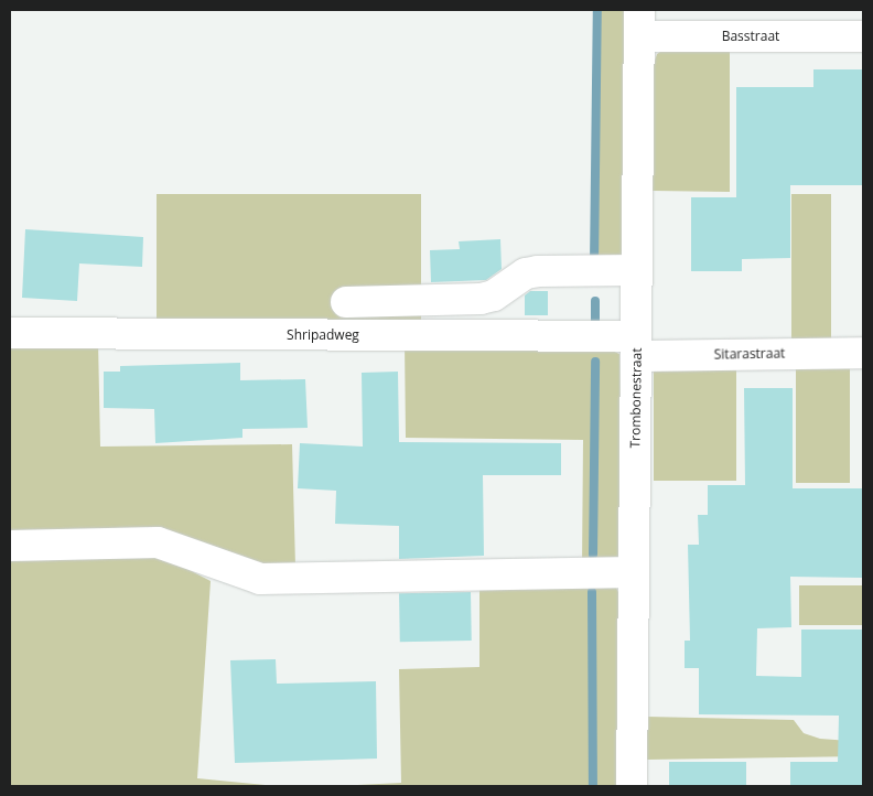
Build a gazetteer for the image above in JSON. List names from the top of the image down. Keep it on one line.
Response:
{"streets":{"street":["Basstraat","Shripadweg","Sitarastraat","Trombonestraat"]},"crossings":[["Basstraat","Trombonestraat"],["Shripadweg","Sitarastraat"],["Shripadweg","Trombonestraat"],["Sitarastraat","Trombonestraat"]]}
